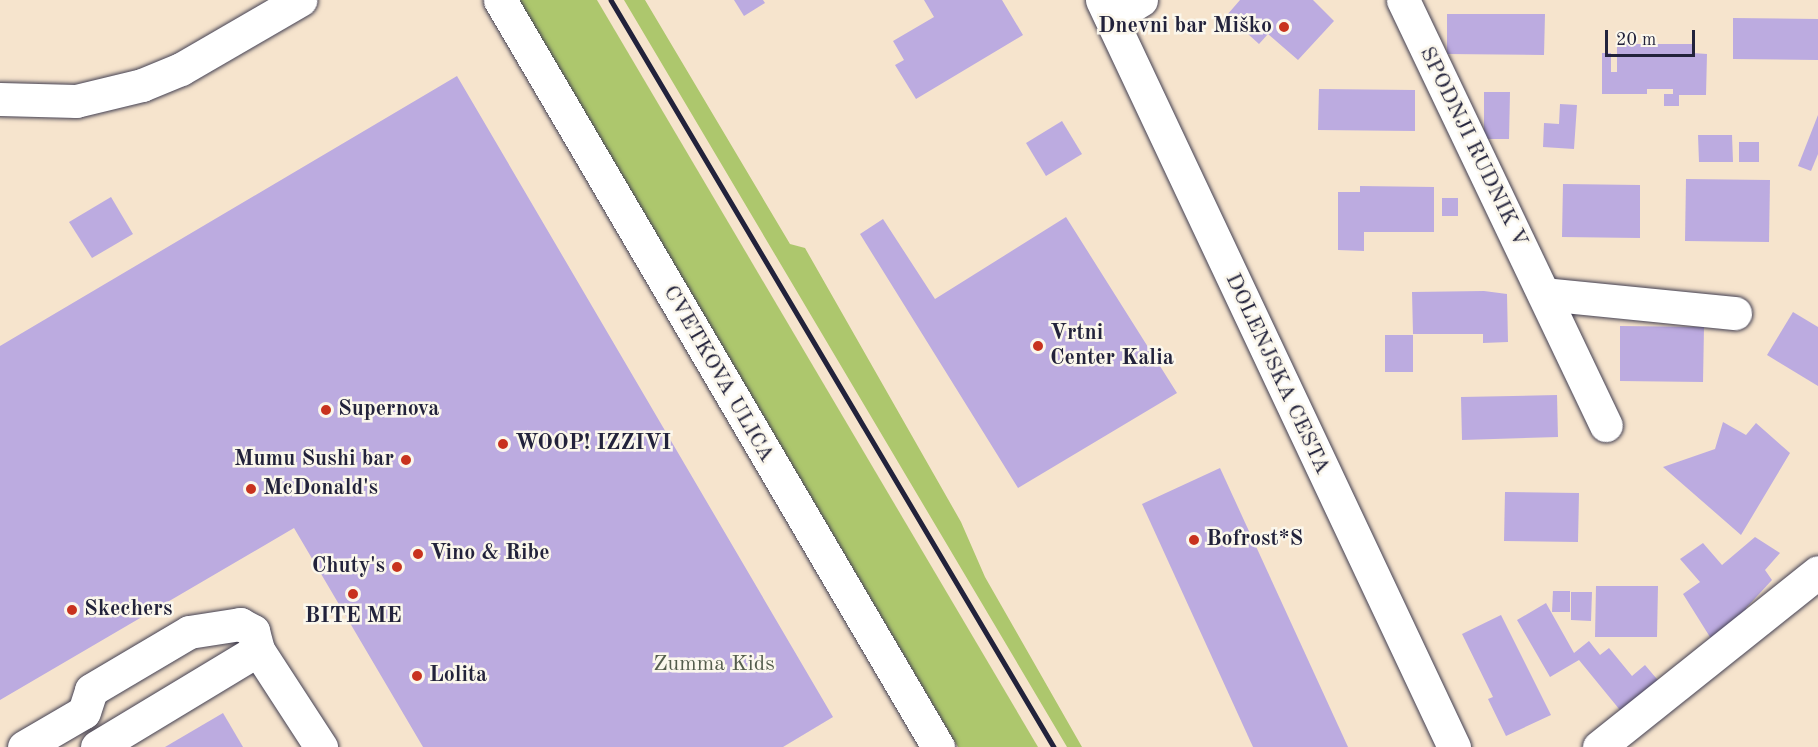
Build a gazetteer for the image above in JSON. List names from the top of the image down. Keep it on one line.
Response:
{"streets":{"street":["SPODNJI RUDNIK V","CVETKOVA ULICA","DOLENJSKA CESTA"]},"parks":["Zumma Kids"],"places":["Dnevni bar Miško","Vrtni Center Kalia","Supernova","WOOP! IZZIVI","Mumu Sushi bar","McDonald's","Bofrost*S","Vino & Ribe","Chuty's","BITE ME","Skechers","Lolita"],"scale_bar":"20 m"}
